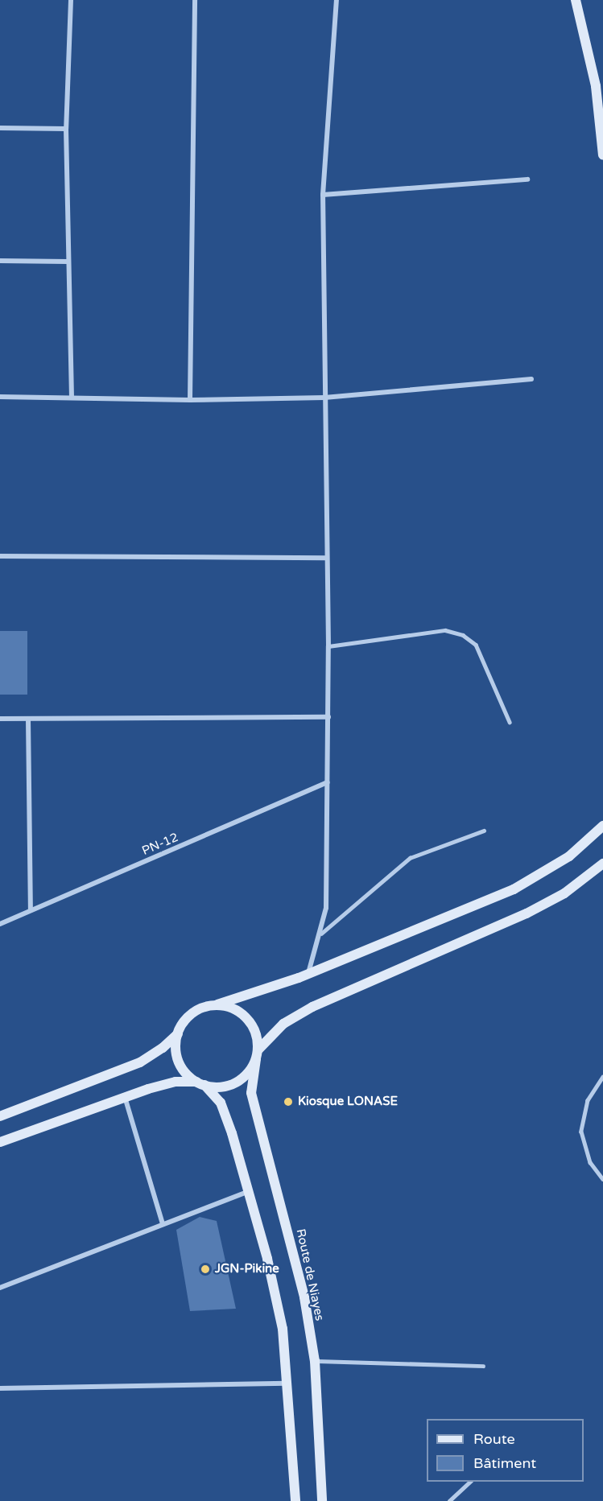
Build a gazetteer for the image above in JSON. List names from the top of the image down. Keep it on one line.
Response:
{"streets":{"main road":["Route de Niayes"],"street":["PN-12"]},"places":["Kiosque LONASE","JGN-Pikine"],"legend":["Route","Bâtiment"]}
